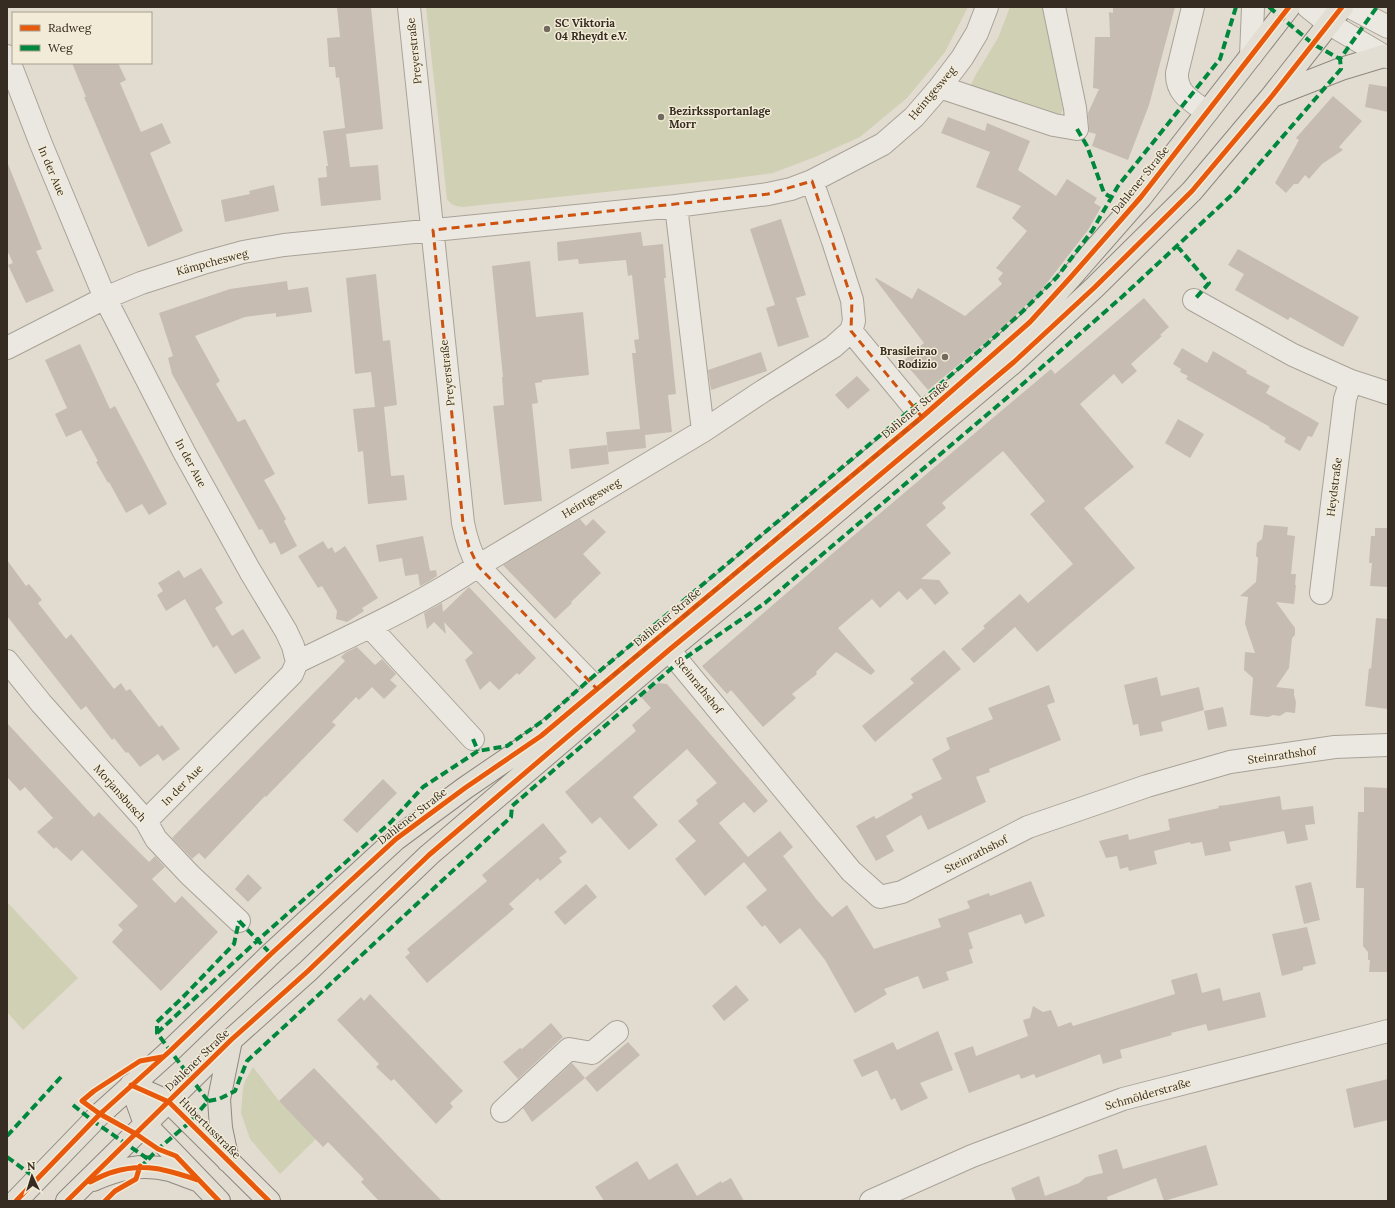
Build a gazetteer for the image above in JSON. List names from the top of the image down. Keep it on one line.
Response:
{"streets":{"main road":["Dahlener Straße","Hubertusstraße"],"street":["Preyerstraße","Heintgesweg","In der Aue","Kämpchesweg","Heydstraße","Steinrathshof","Morjansbusch","Schmölderstraße"]},"crossings":[["Preyerstraße","Heintgesweg"],["Preyerstraße","Dahlener Straße"],["Preyerstraße","Kämpchesweg"],["Heintgesweg","In der Aue"],["Heintgesweg","Kämpchesweg"],["In der Aue","Kämpchesweg"],["In der Aue","Morjansbusch"],["Dahlener Straße","Steinrathshof"],["Dahlener Straße","Hubertusstraße"]],"places":["SC Viktoria 04 Rheydt e.V.","Bezirkssportanlage Morr","Brasileirao Rodizio"],"legend":["Radweg","Weg"],"north":"top"}
